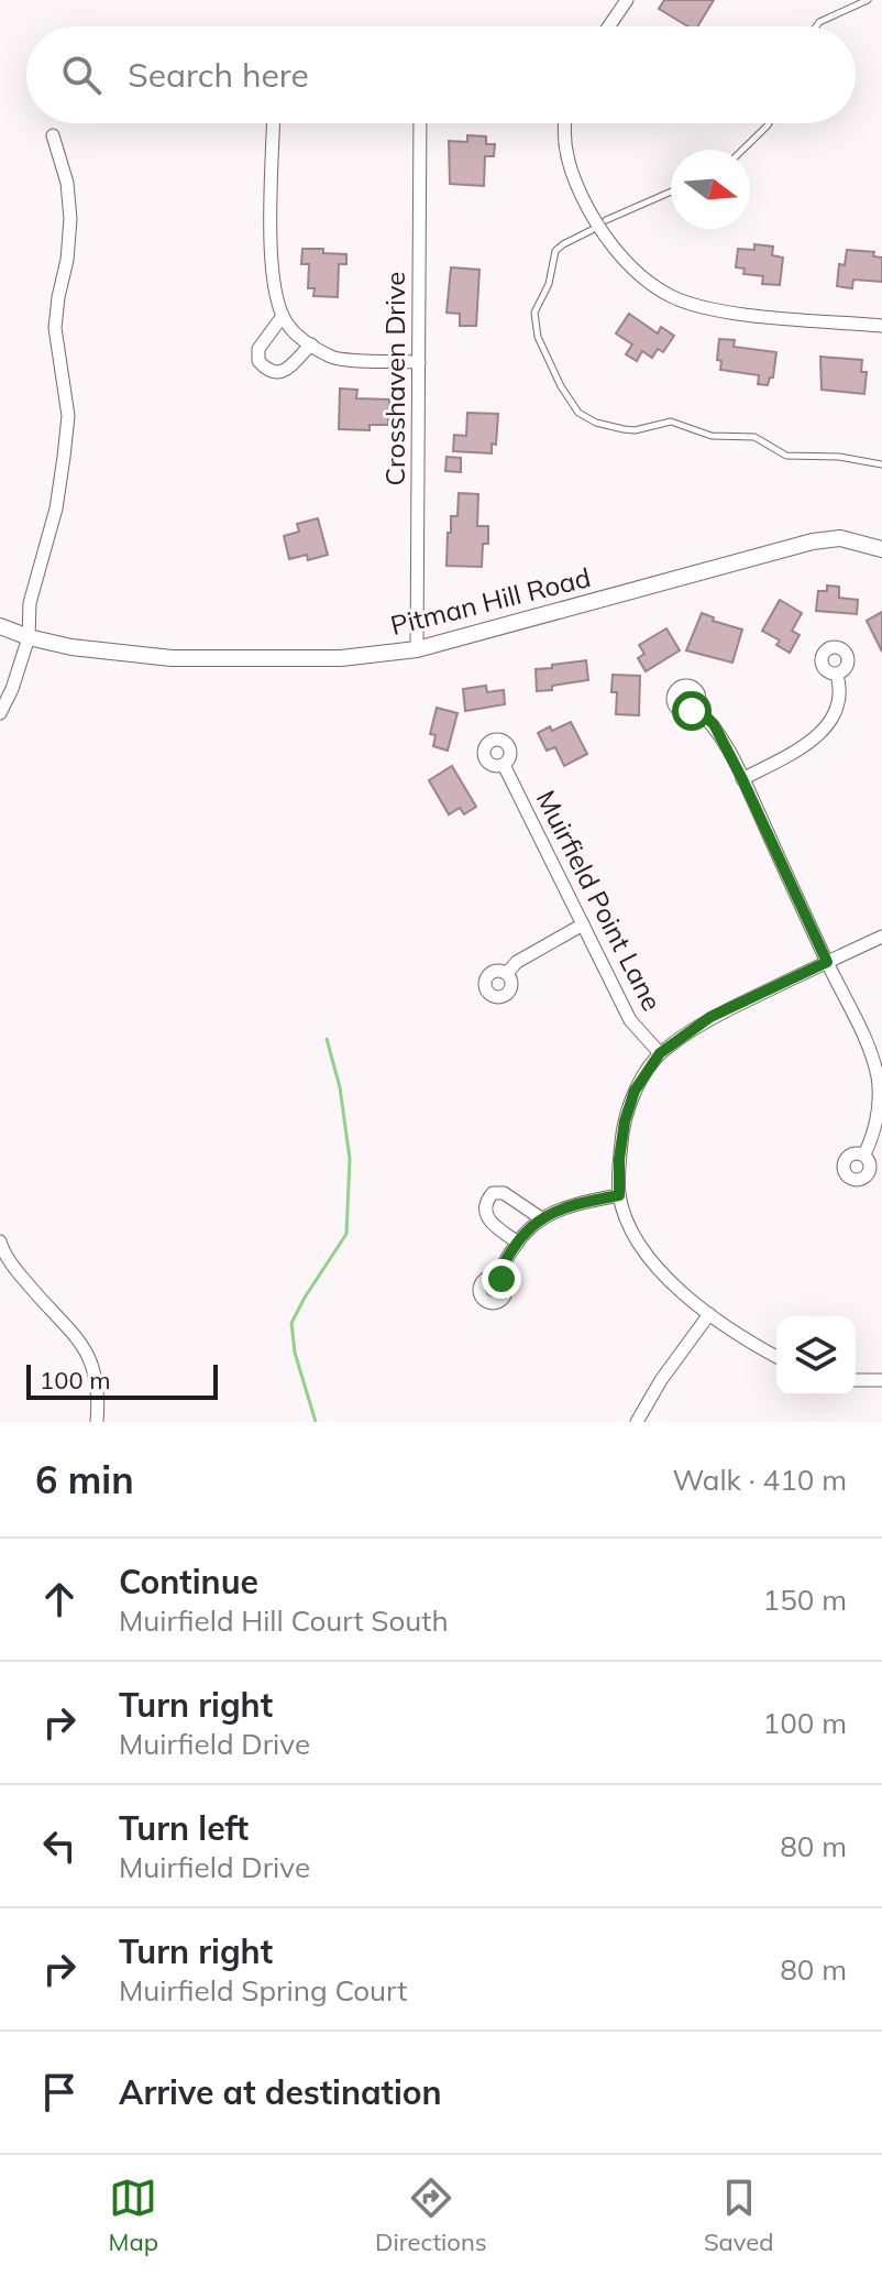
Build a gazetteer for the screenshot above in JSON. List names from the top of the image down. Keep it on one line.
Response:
{"streets":{"street":["Crosshaven Drive","Pitman Hill Road","Muirfield Point Lane"]},"crossings":[["Crosshaven Drive","Pitman Hill Road"]],"scale_bar":"100 m","north":"right","page":{"search":"Search here","scale":"100 m","heading":["6 min","Walk · 410 m"],"list":[["Continue","Muirfield Hill Court South","150 m"],["Turn right","Muirfield Drive","100 m"],["Turn left","Muirfield Drive","80 m"],["Turn right","Muirfield Spring Court","80 m"],"Arrive at destination"],"nav":["Map","Directions","Saved"]}}
